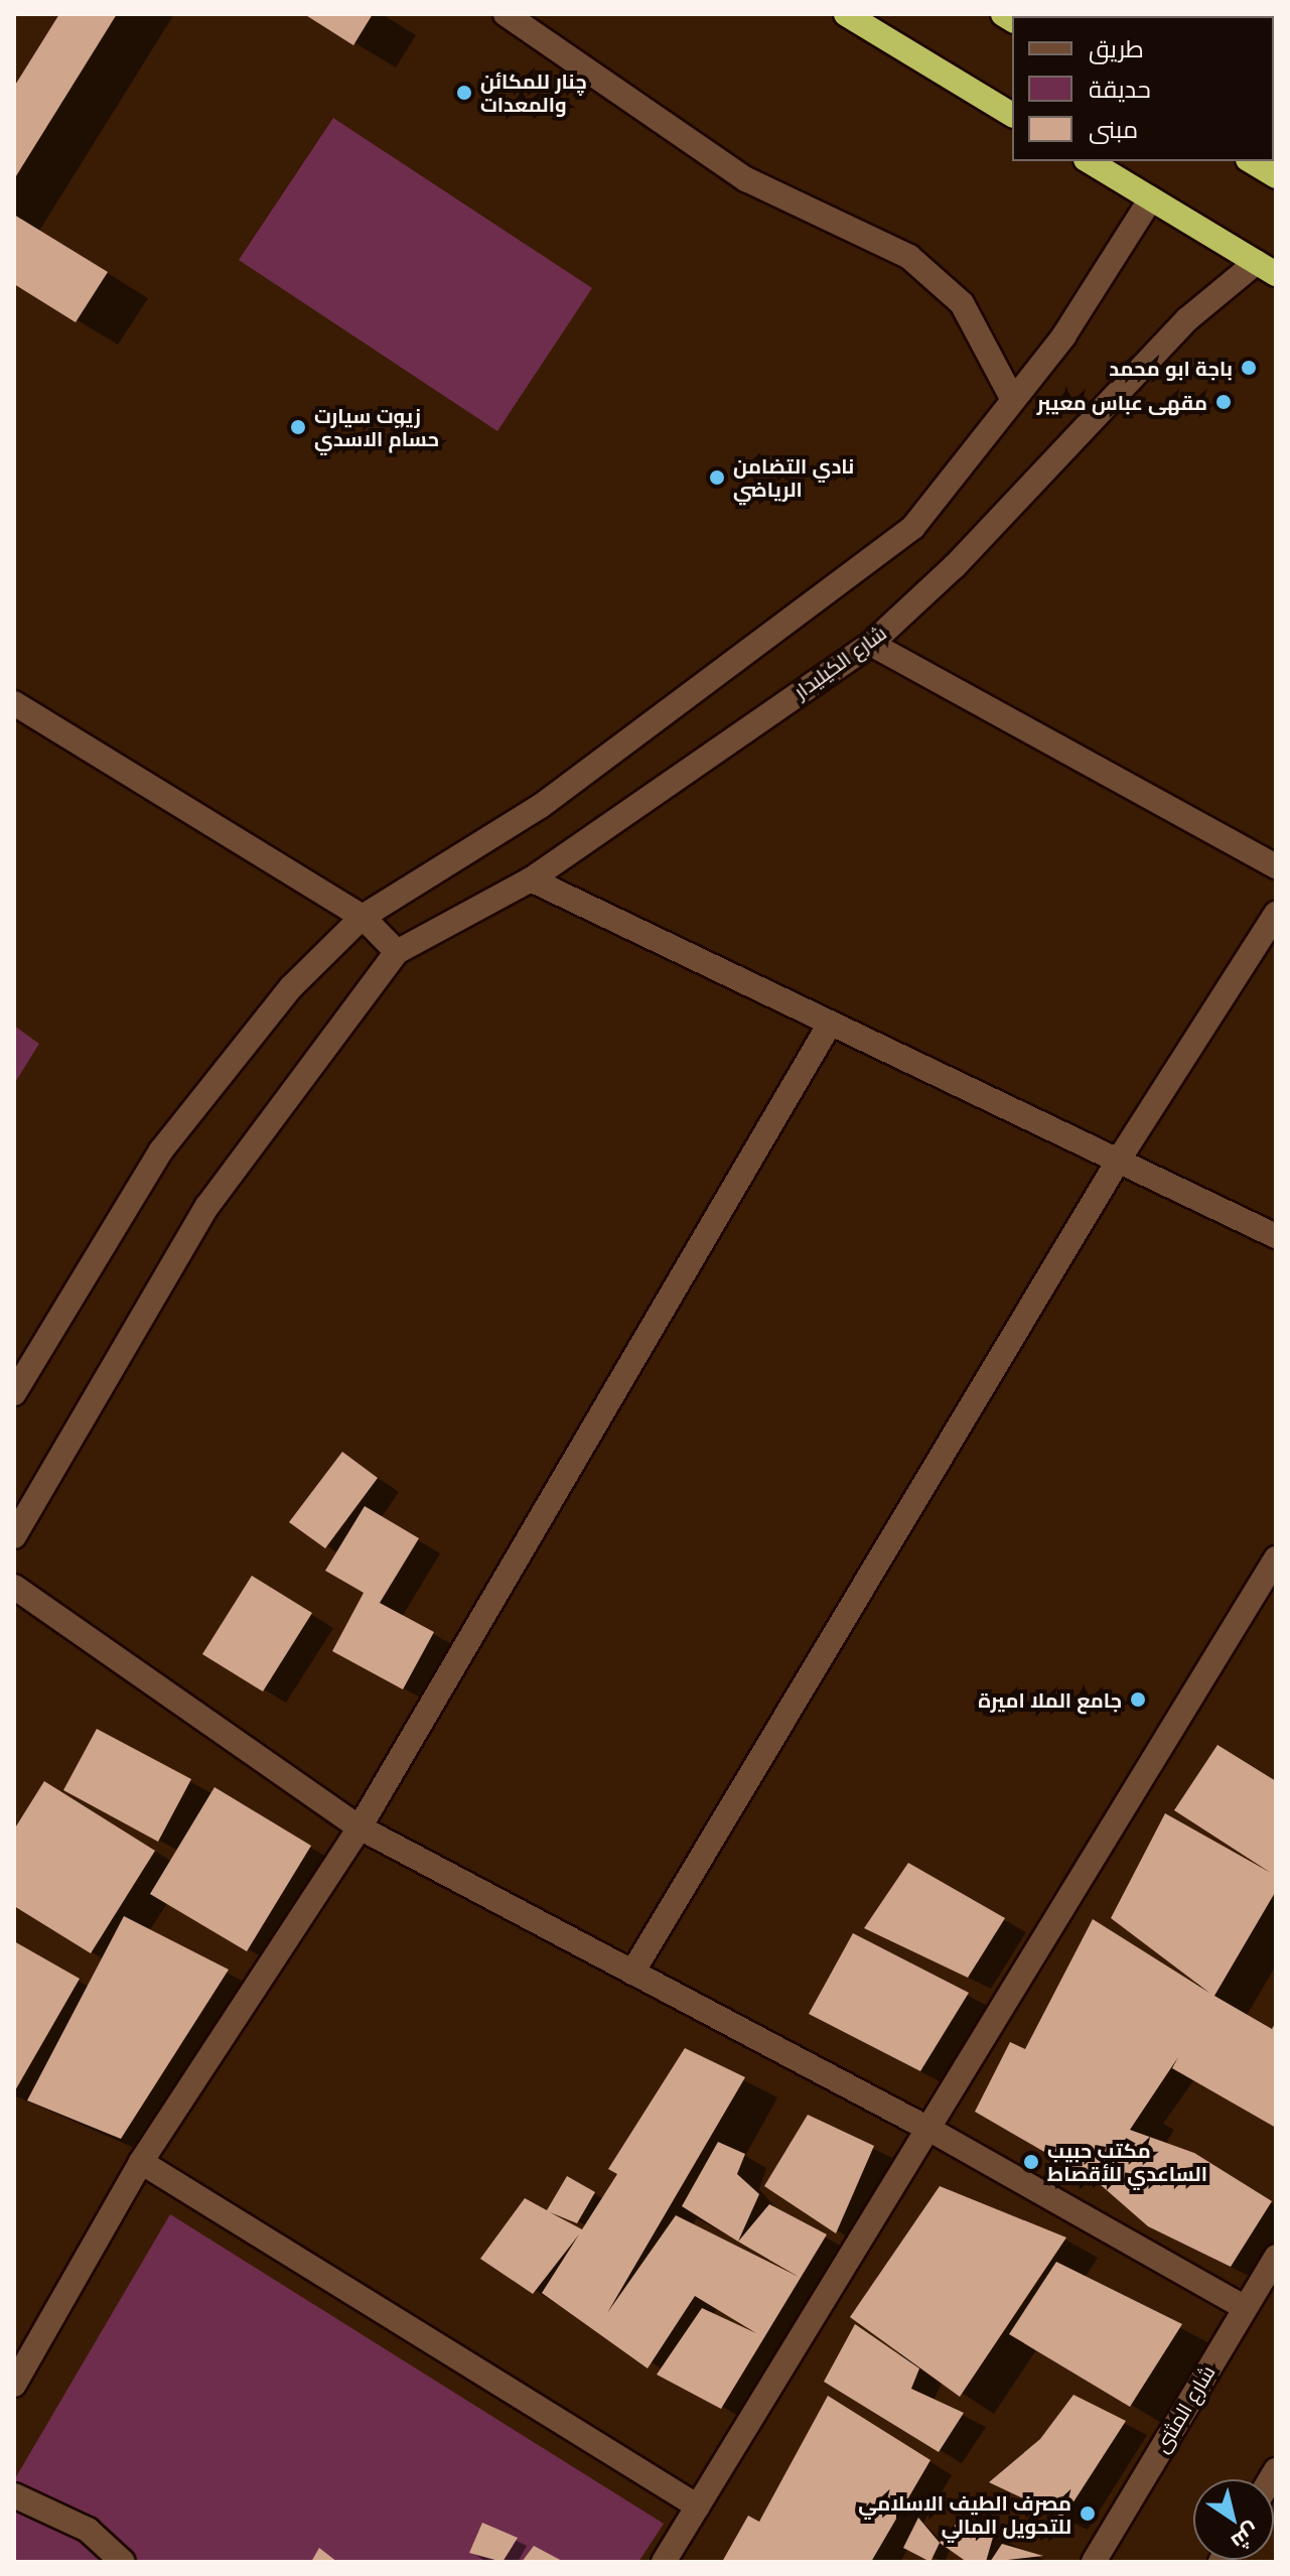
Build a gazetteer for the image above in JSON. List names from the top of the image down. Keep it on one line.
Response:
{"streets":{"street":["شارع الكيليدار","شارع المثنى"]},"places":["چنار للمكائن والمعدات","باجة ابو محمد","مقهى عباس معيبر","زيوت سيارت حسام الاسدي","نادي التضامن الرياضي","جامع الملا اميرة","مكتب حبيب الساعدي للأقصاط","مصرف الطيف الاسلامي للتحويل المالي"],"legend":["طريق","حديقة","مبنى"],"north":"bottom right"}
